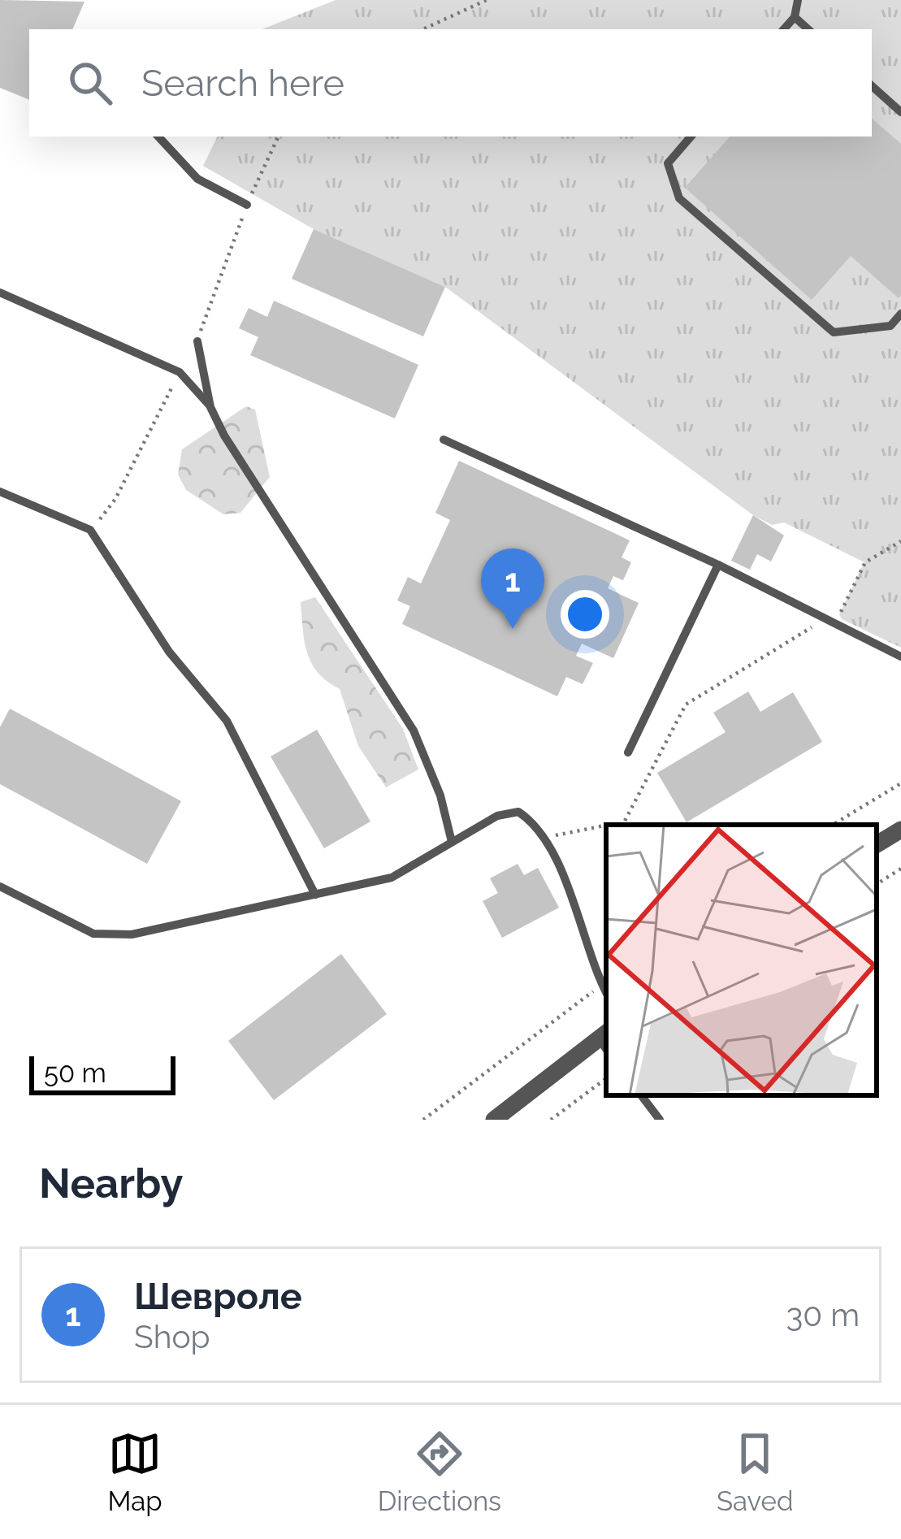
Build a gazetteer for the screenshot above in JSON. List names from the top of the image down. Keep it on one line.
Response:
{"scale_bar":"50 m","page":{"search":"Search here","pins":"1","scale":"50 m","heading":"Nearby","list":[{"mark":"1","name":"Шевроле","note":"Shop","value":"30 m"}],"nav":["Map","Directions","Saved"]}}
